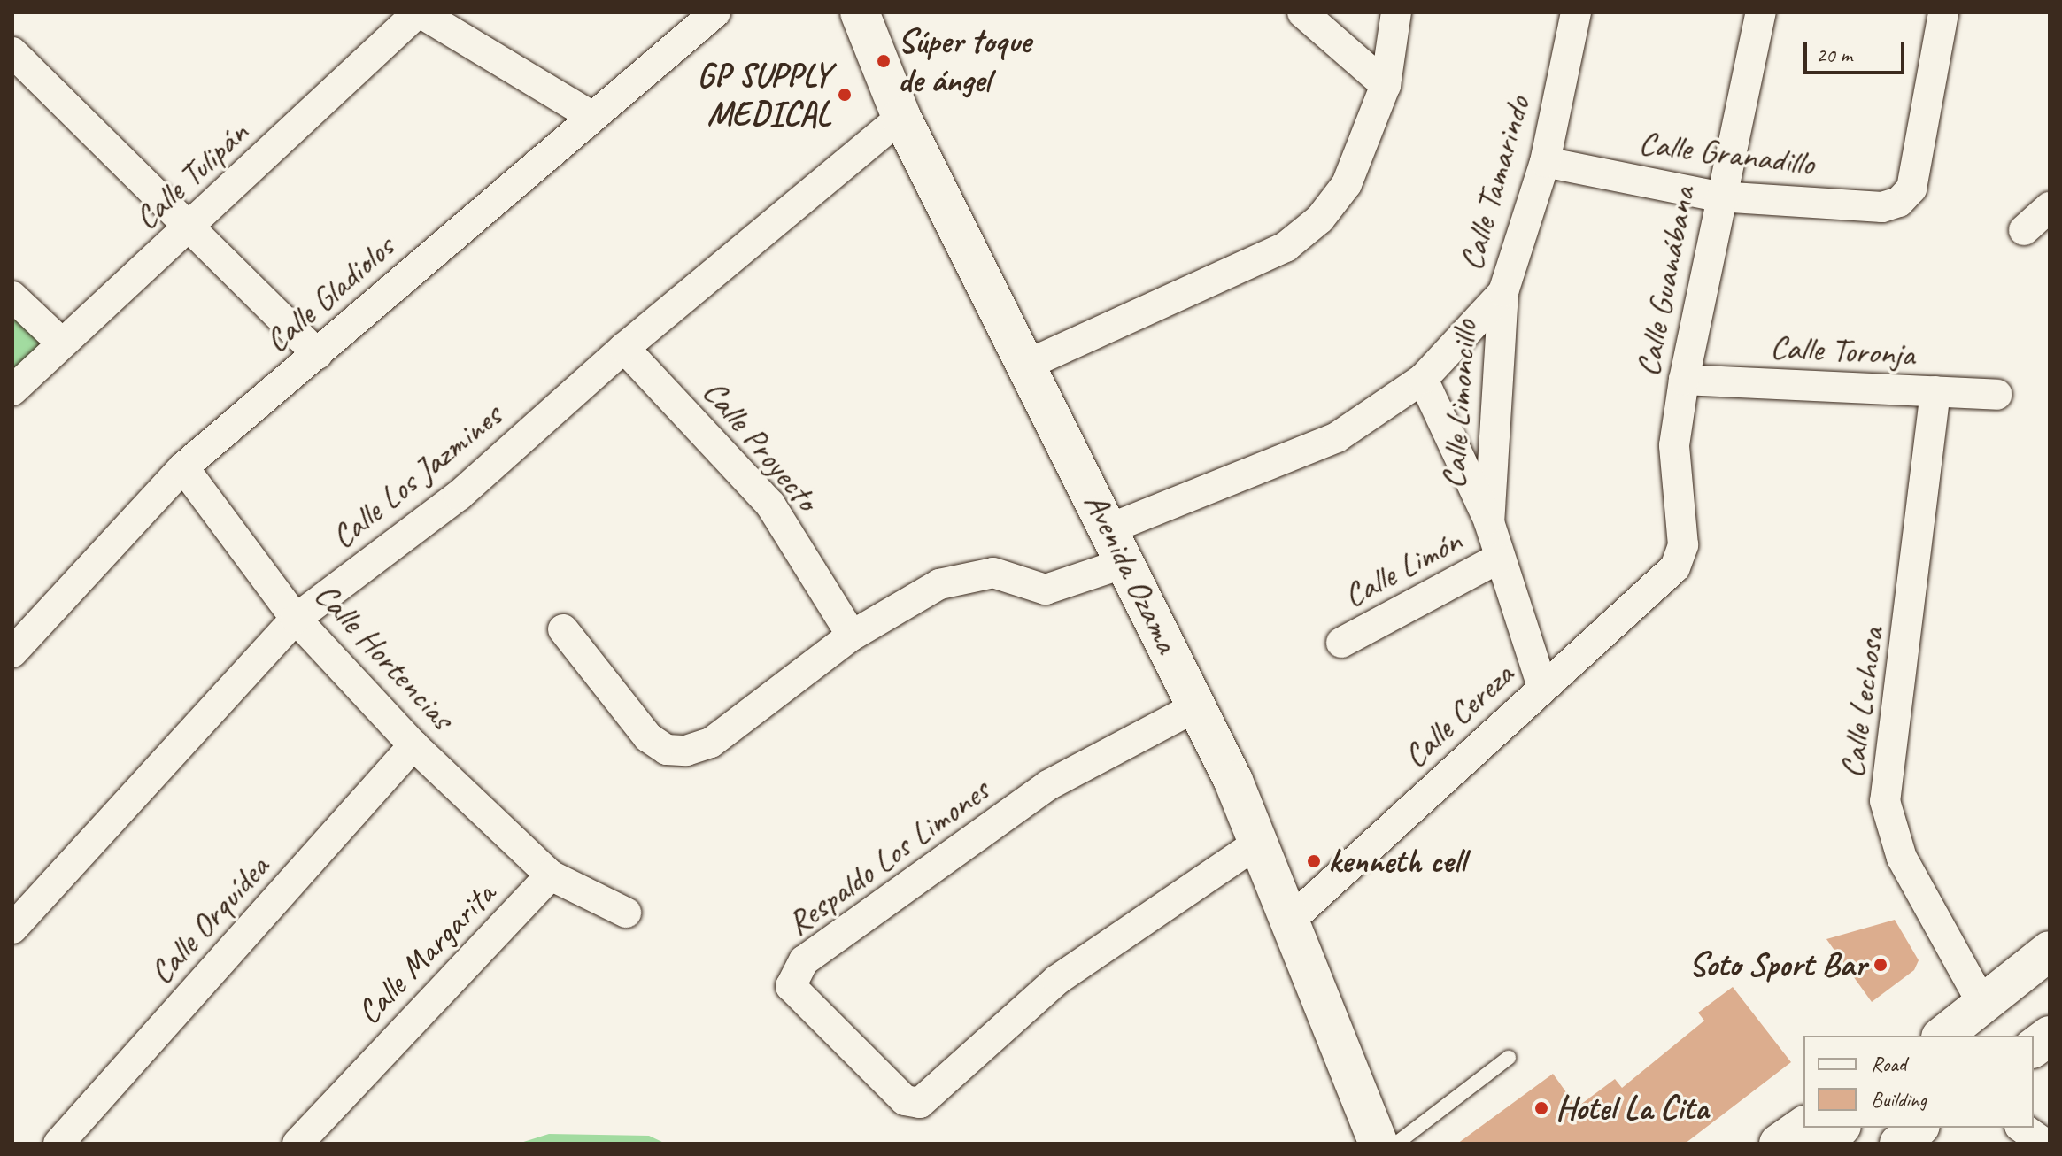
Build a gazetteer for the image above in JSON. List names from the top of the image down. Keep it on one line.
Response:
{"streets":{"street":["Calle Granadillo","Calle Tulipán","Calle Tamarindo","Calle Guanábana","Calle Gladiolos","Calle Toronja","Calle Limoncillo","Calle Proyecto","Calle Los Jazmines","Calle Limón","Avenida Ozama","Calle Hortencias","Calle Lechosa","Calle Cereza","Respaldo Los Limones","Calle Orquídea","Calle Margarita"]},"crossings":[["Calle Granadillo","Calle Tamarindo"],["Calle Granadillo","Calle Guanábana"],["Calle Tamarindo","Calle Limoncillo"],["Calle Tamarindo","Calle Proyecto"],["Calle Tamarindo","Avenida Ozama"],["Calle Guanábana","Calle Toronja"],["Calle Guanábana","Calle Cereza"],["Calle Gladiolos","Calle Hortencias"],["Calle Toronja","Calle Lechosa"],["Calle Limoncillo","Calle Limón"],["Calle Limoncillo","Calle Cereza"],["Calle Proyecto","Calle Los Jazmines"],["Calle Los Jazmines","Avenida Ozama"],["Calle Los Jazmines","Calle Hortencias"],["Avenida Ozama","Calle Cereza"],["Avenida Ozama","Respaldo Los Limones"],["Calle Hortencias","Calle Orquídea"],["Calle Hortencias","Calle Margarita"]],"places":["Súper toque de ángel","GP SUPPLY MEDICAL","kenneth cell","Soto Sport Bar","Hotel La Cita"],"legend":["Road","Building"],"scale_bar":"20 m"}
